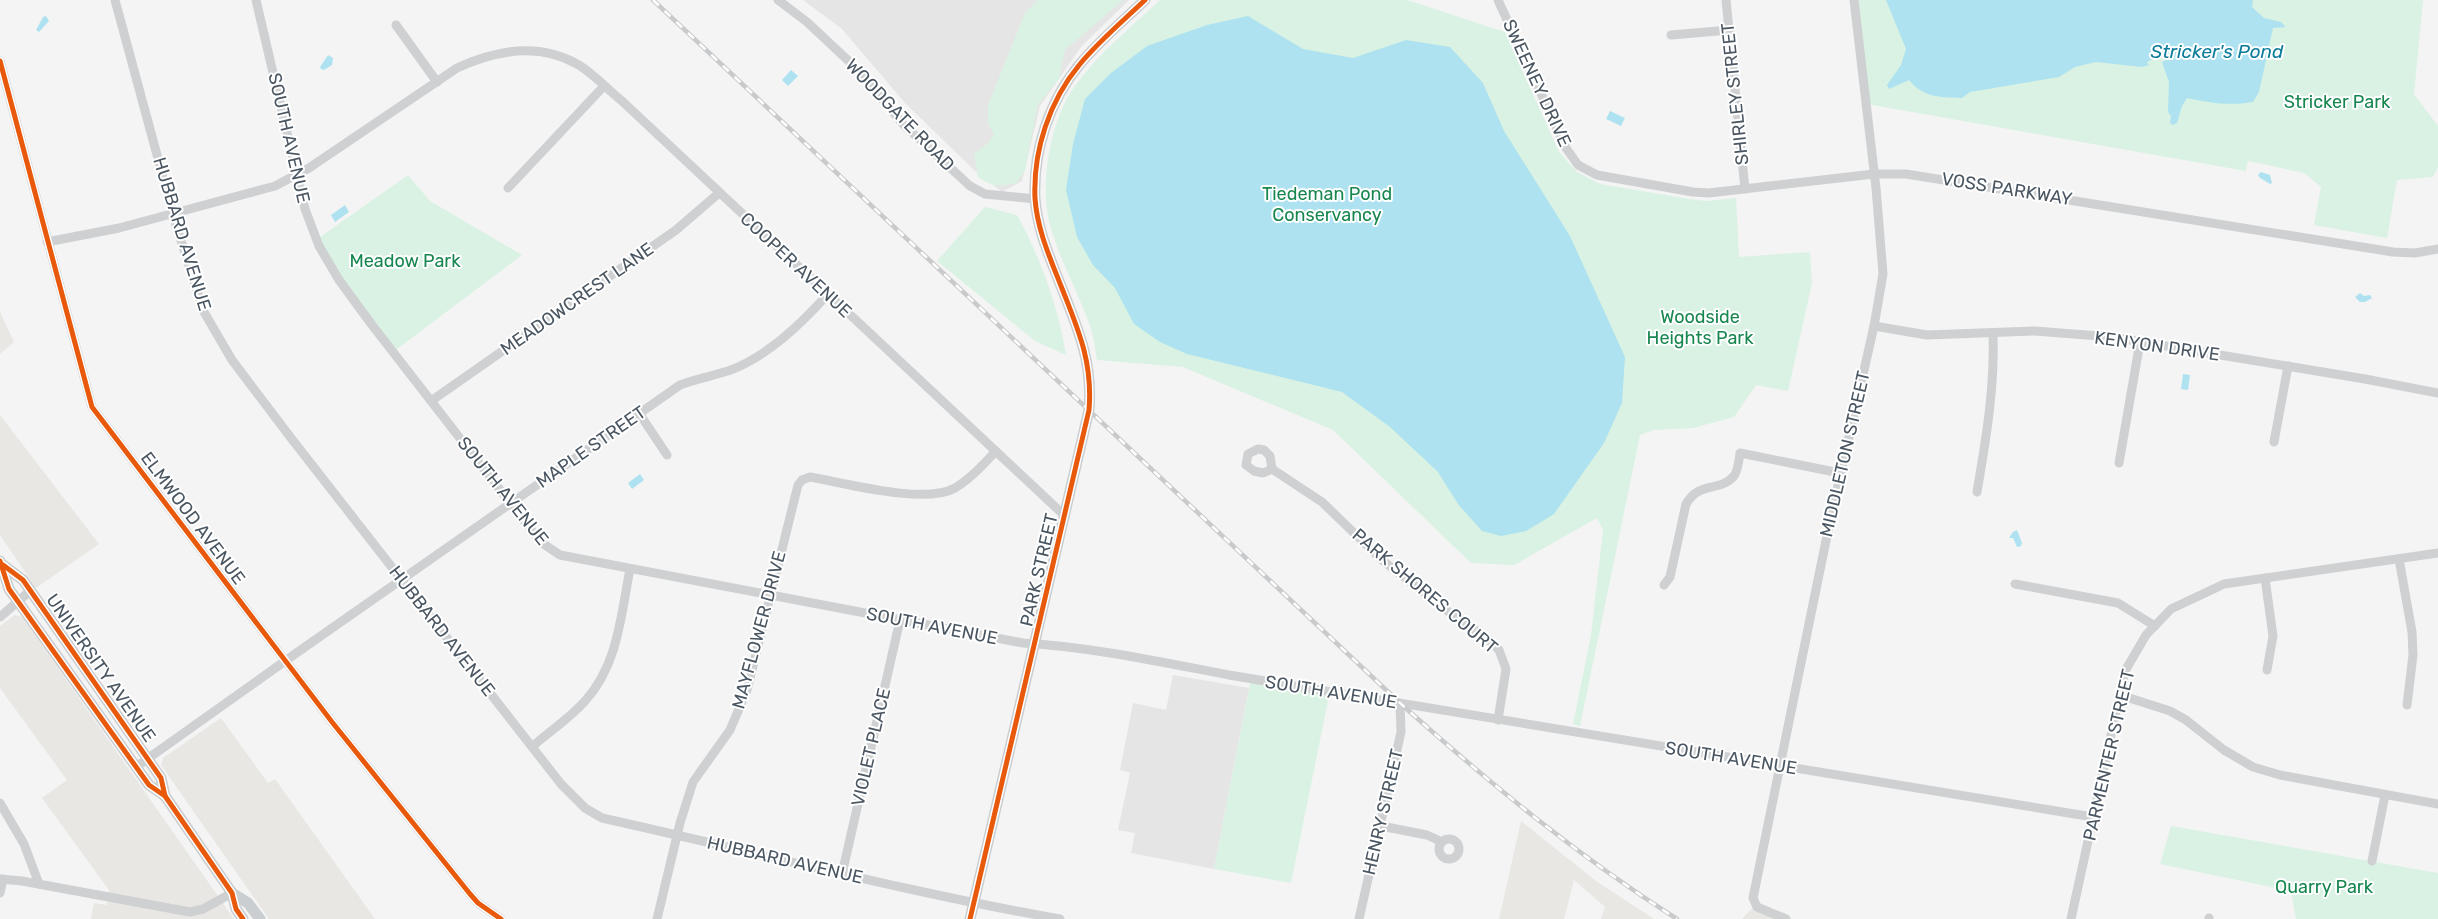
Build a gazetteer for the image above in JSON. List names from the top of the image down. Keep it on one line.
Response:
{"streets":{"main road":["PARK STREET","UNIVERSITY AVENUE"],"street":["SWEENEY DRIVE","SHIRLEY STREET","WOODGATE ROAD","SOUTH AVENUE","VOSS PARKWAY","HUBBARD AVENUE","COOPER AVENUE","MEADOWCREST LANE","KENYON DRIVE","MAPLE STREET","MIDDLETON STREET","ELMWOOD AVENUE","PARK SHORES COURT","MAYFLOWER DRIVE","VIOLET PLACE","PARMENTER STREET","HENRY STREET"]},"crossings":[["SWEENEY DRIVE","VOSS PARKWAY"],["SHIRLEY STREET","VOSS PARKWAY"],["WOODGATE ROAD","PARK STREET"],["SOUTH AVENUE","COOPER AVENUE"],["SOUTH AVENUE","MEADOWCREST LANE"],["SOUTH AVENUE","MAPLE STREET"],["SOUTH AVENUE","MIDDLETON STREET"],["SOUTH AVENUE","PARK STREET"],["SOUTH AVENUE","PARK SHORES COURT"],["SOUTH AVENUE","MAYFLOWER DRIVE"],["SOUTH AVENUE","VIOLET PLACE"],["SOUTH AVENUE","PARMENTER STREET"],["SOUTH AVENUE","HENRY STREET"],["VOSS PARKWAY","MIDDLETON STREET"],["HUBBARD AVENUE","COOPER AVENUE"],["HUBBARD AVENUE","MAPLE STREET"],["HUBBARD AVENUE","PARK STREET"],["HUBBARD AVENUE","MAYFLOWER DRIVE"],["HUBBARD AVENUE","VIOLET PLACE"],["COOPER AVENUE","MEADOWCREST LANE"],["COOPER AVENUE","MAPLE STREET"],["COOPER AVENUE","ELMWOOD AVENUE"],["COOPER AVENUE","PARK STREET"],["COOPER AVENUE","MAYFLOWER DRIVE"],["KENYON DRIVE","MIDDLETON STREET"],["MAPLE STREET","ELMWOOD AVENUE"],["MAPLE STREET","UNIVERSITY AVENUE"]],"water":["Stricker's Pond"],"parks":["Stricker Park","Tiedeman Pond Conservancy","Meadow Park","Woodside Heights Park","Quarry Park"]}
